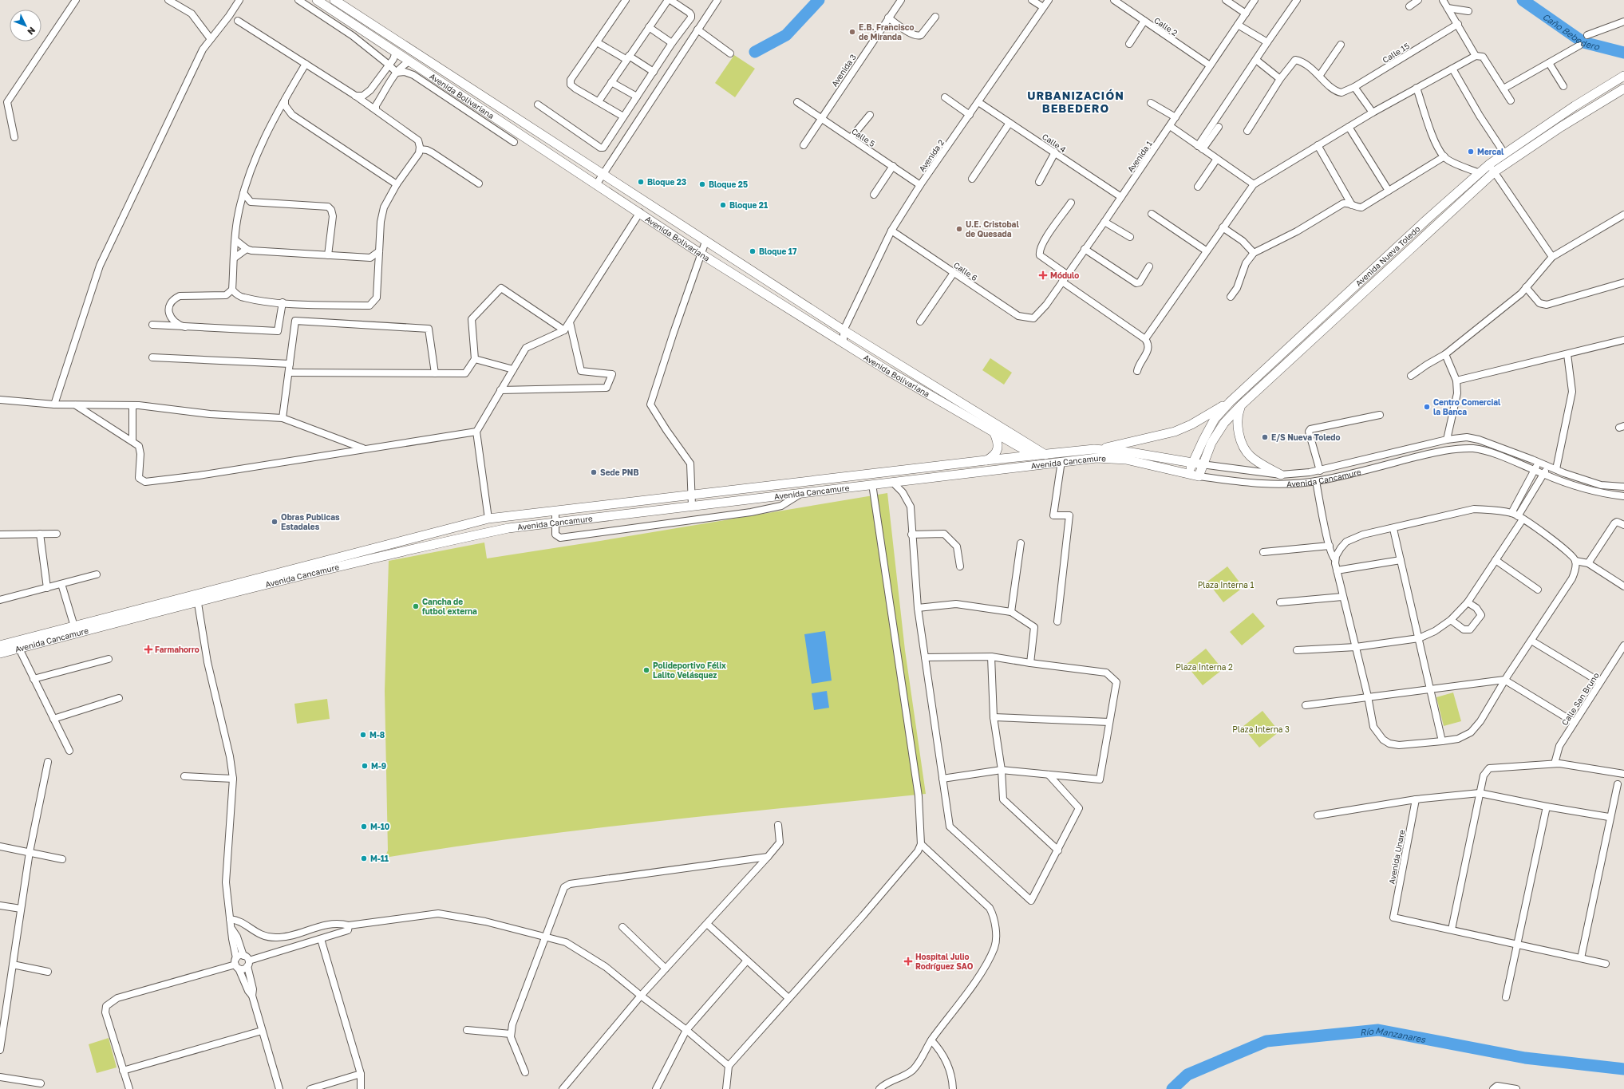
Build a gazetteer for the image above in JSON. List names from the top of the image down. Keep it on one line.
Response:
{"streets":{"main road":["Avenida Bolivariana","Avenida Nueva Toledo","Avenida Cancamure"],"street":["Calle 2","Calle 15","Avenida 3","Calle 5","Calle 4","Avenida 2","Avenida 1","Calle 6","Calle San Bruno","Avenida Unare"]},"crossings":[["Calle 2","Avenida 1"],["Avenida 3","Calle 5"],["Avenida Bolivariana","Avenida 2"],["Avenida Bolivariana","Avenida Cancamure"],["Calle 5","Avenida 2"],["Calle 4","Avenida 2"],["Calle 4","Avenida 1"],["Avenida 2","Calle 6"],["Avenida 1","Calle 6"],["Avenida Nueva Toledo","Avenida Cancamure"]],"districts":["URBANIZACIÓN BEBEDERO"],"water":["Caño Bebedero","Río Manzanares"],"parks":["Plaza Interna 1","Plaza Interna 2","Plaza Interna 3"],"places":{"other":["E.B. Francisco de Miranda","Mercal","Bloque 23","Bloque 25","Bloque 21","U.E. Cristobal de Quesada","Bloque 17","Centro Comercial la Banca","E/S Nueva Toledo","Sede PNB","Obras Publicas Estadales","Cancha de futbol externa","Polideportivo Félix Lalito Velásquez","M-8","M-9","M-10","M-11"],"health":["Módulo","Farmahorro","Hospital Julio Rodríguez SAO"]},"north":"bottom right"}
